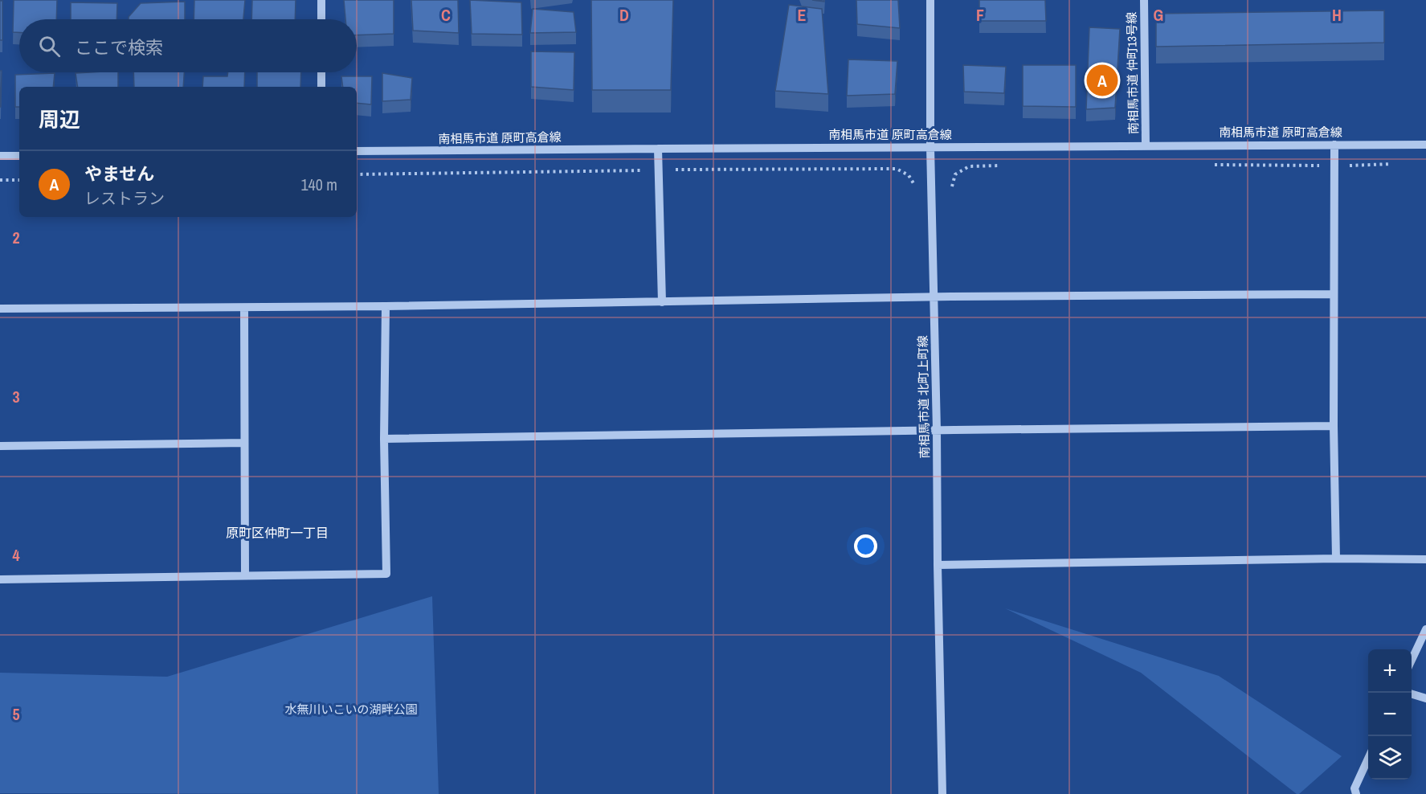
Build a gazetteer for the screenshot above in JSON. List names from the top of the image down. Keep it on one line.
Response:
{"streets":{"street":["南相馬市道 仲町13号線","南相馬市道 原町高倉線","南相馬市道 北町上町線"]},"crossings":[["南相馬市道 仲町13号線","南相馬市道 原町高倉線"],["南相馬市道 原町高倉線","南相馬市道 北町上町線"]],"districts":["原町区仲町一丁目"],"parks":["水無川いこいの湖畔公園"],"page":{"search":"ここで検索","pins":"A","heading":"周辺","list":[{"mark":"A","name":"やません","note":"レストラン","value":"140 m"}],"map_buttons":["+","−"]},"grid":{"columns":["C","D","E","F","G","H"],"rows":["2","3","4","5"]}}
